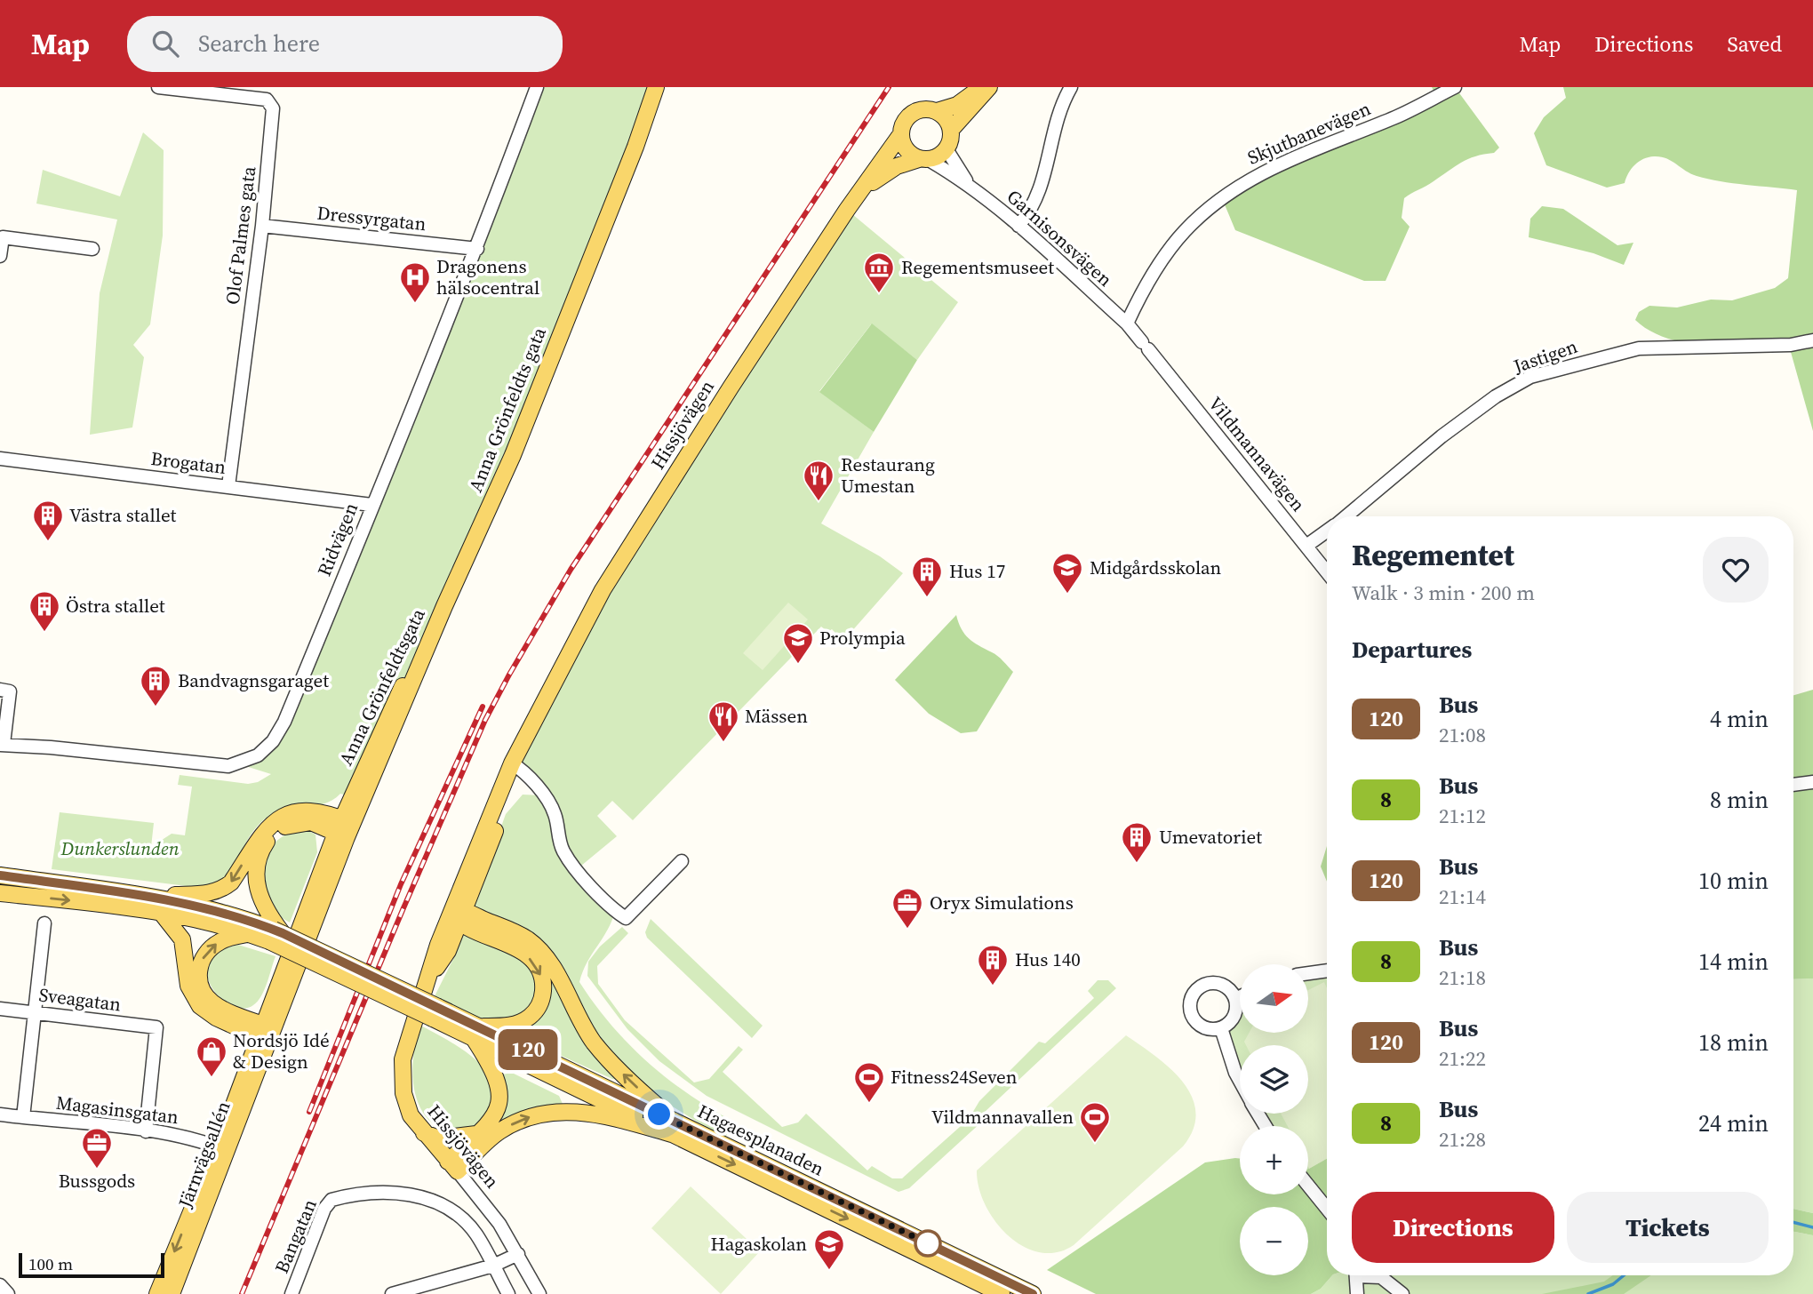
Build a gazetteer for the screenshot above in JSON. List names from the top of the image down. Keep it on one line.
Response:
{"streets":{"main road":["Anna Grönfeldts gata","Hissjövägen","Anna Grönfeldtsgata","Hagaesplanaden","Järnvägsallén"],"street":["Skjutbanevägen","Dressyrgatan","Olof Palmes gata","Garnisonsvägen","Jastigen","Vildmannavägen","Brogatan","Ridvägen","Sveagatan","Magasinsgatan","Bangatan"]},"crossings":[["Skjutbanevägen","Garnisonsvägen"],["Skjutbanevägen","Vildmannavägen"],["Dressyrgatan","Olof Palmes gata"],["Dressyrgatan","Ridvägen"],["Olof Palmes gata","Brogatan"],["Garnisonsvägen","Hissjövägen"],["Garnisonsvägen","Vildmannavägen"],["Jastigen","Vildmannavägen"],["Anna Grönfeldts gata","Anna Grönfeldtsgata"],["Brogatan","Ridvägen"],["Anna Grönfeldtsgata","Järnvägsallén"],["Sveagatan","Magasinsgatan"],["Magasinsgatan","Järnvägsallén"]],"parks":["Dunkerslunden"],"places":{"museum":["Regementsmuseet"],"hospital":["Dragonens hälsocentral"],"restaurant":["Restaurang Umestan","Mässen"],"building":["Västra stallet","Hus 17","Östra stallet","Bandvagnsgaraget","Umevatoriet","Hus 140"],"school or university":["Midgårdsskolan","Prolympia","Hagaskolan"],"office":["Oryx Simulations","Bussgods"],"shop":["Nordsjö Idé & Design"],"sports":["Fitness24Seven","Vildmannavallen"]},"lines":["bus line 120"],"scale_bar":"100 m","north":"right","page":{"header":"Map","search":"Search here","nav":["Map","Directions","Saved"],"on_map":"120","heading":[["Regementet","Walk · 3 min · 200 m"],"Departures"],"list":[{"mark":"120","name":"Bus","note":"21:08","value":"4 min"},{"mark":"8","name":"Bus","note":"21:12","value":"8 min"},{"mark":"120","name":"Bus","note":"21:14","value":"10 min"},{"mark":"8","name":"Bus","note":"21:18","value":"14 min"},{"mark":"120","name":"Bus","note":"21:22","value":"18 min"},{"mark":"8","name":"Bus","note":"21:28","value":"24 min"}],"map_buttons":["+","−"],"buttons":["Directions","Tickets"],"scale":"100 m"}}
